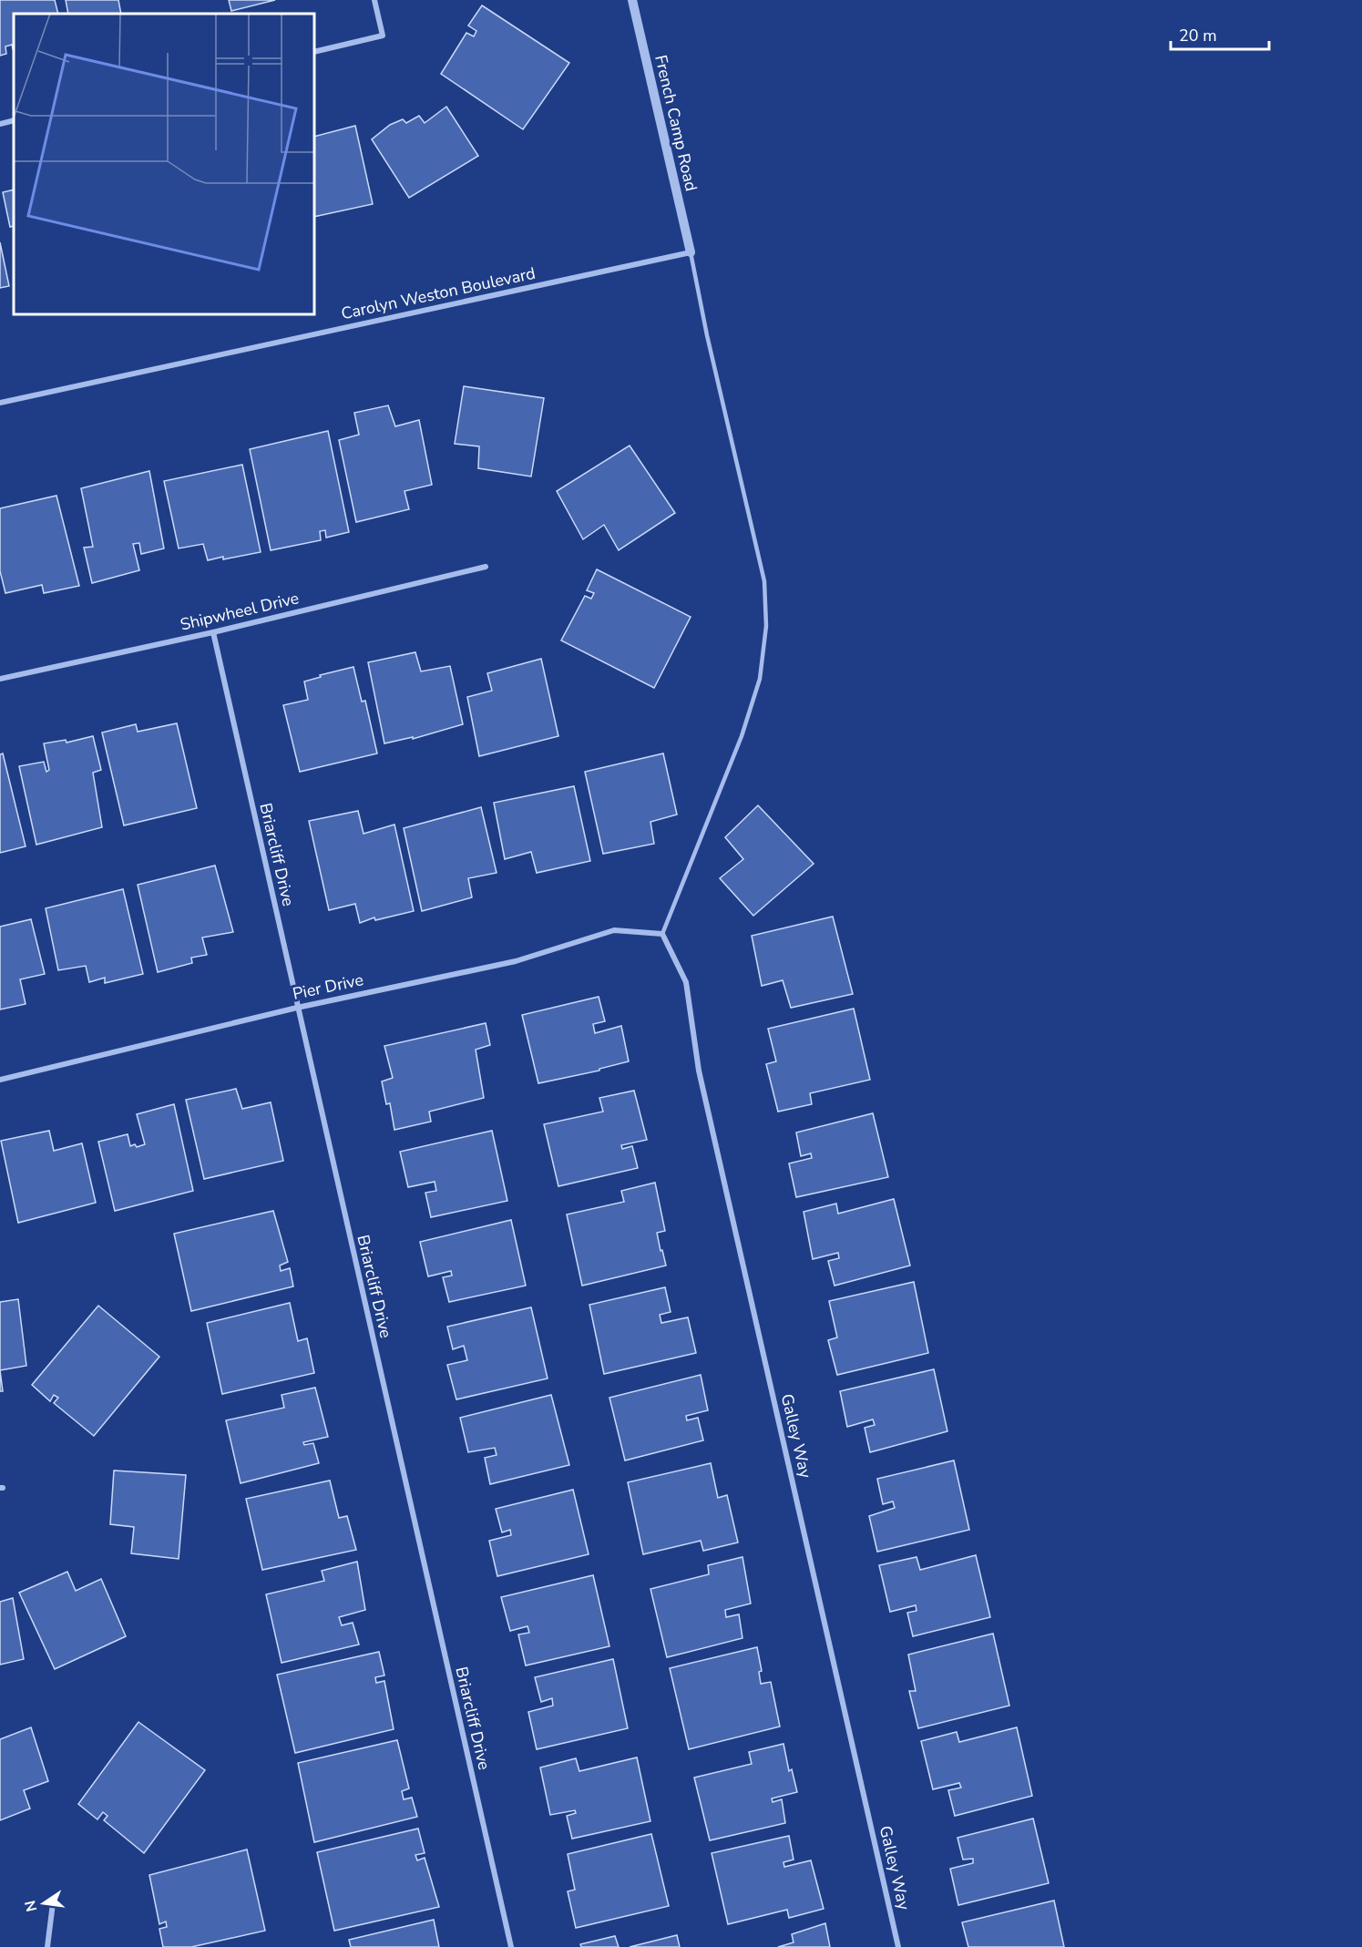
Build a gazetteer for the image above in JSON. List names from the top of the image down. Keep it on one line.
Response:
{"streets":{"street":["French Camp Road","Carolyn Weston Boulevard","Shipwheel Drive","Briarcliff Drive","Pier Drive","Galley Way"]},"crossings":[["French Camp Road","Carolyn Weston Boulevard"],["Shipwheel Drive","Briarcliff Drive"],["Briarcliff Drive","Pier Drive"],["Pier Drive","Galley Way"]],"scale_bar":"20 m","north":"left"}
